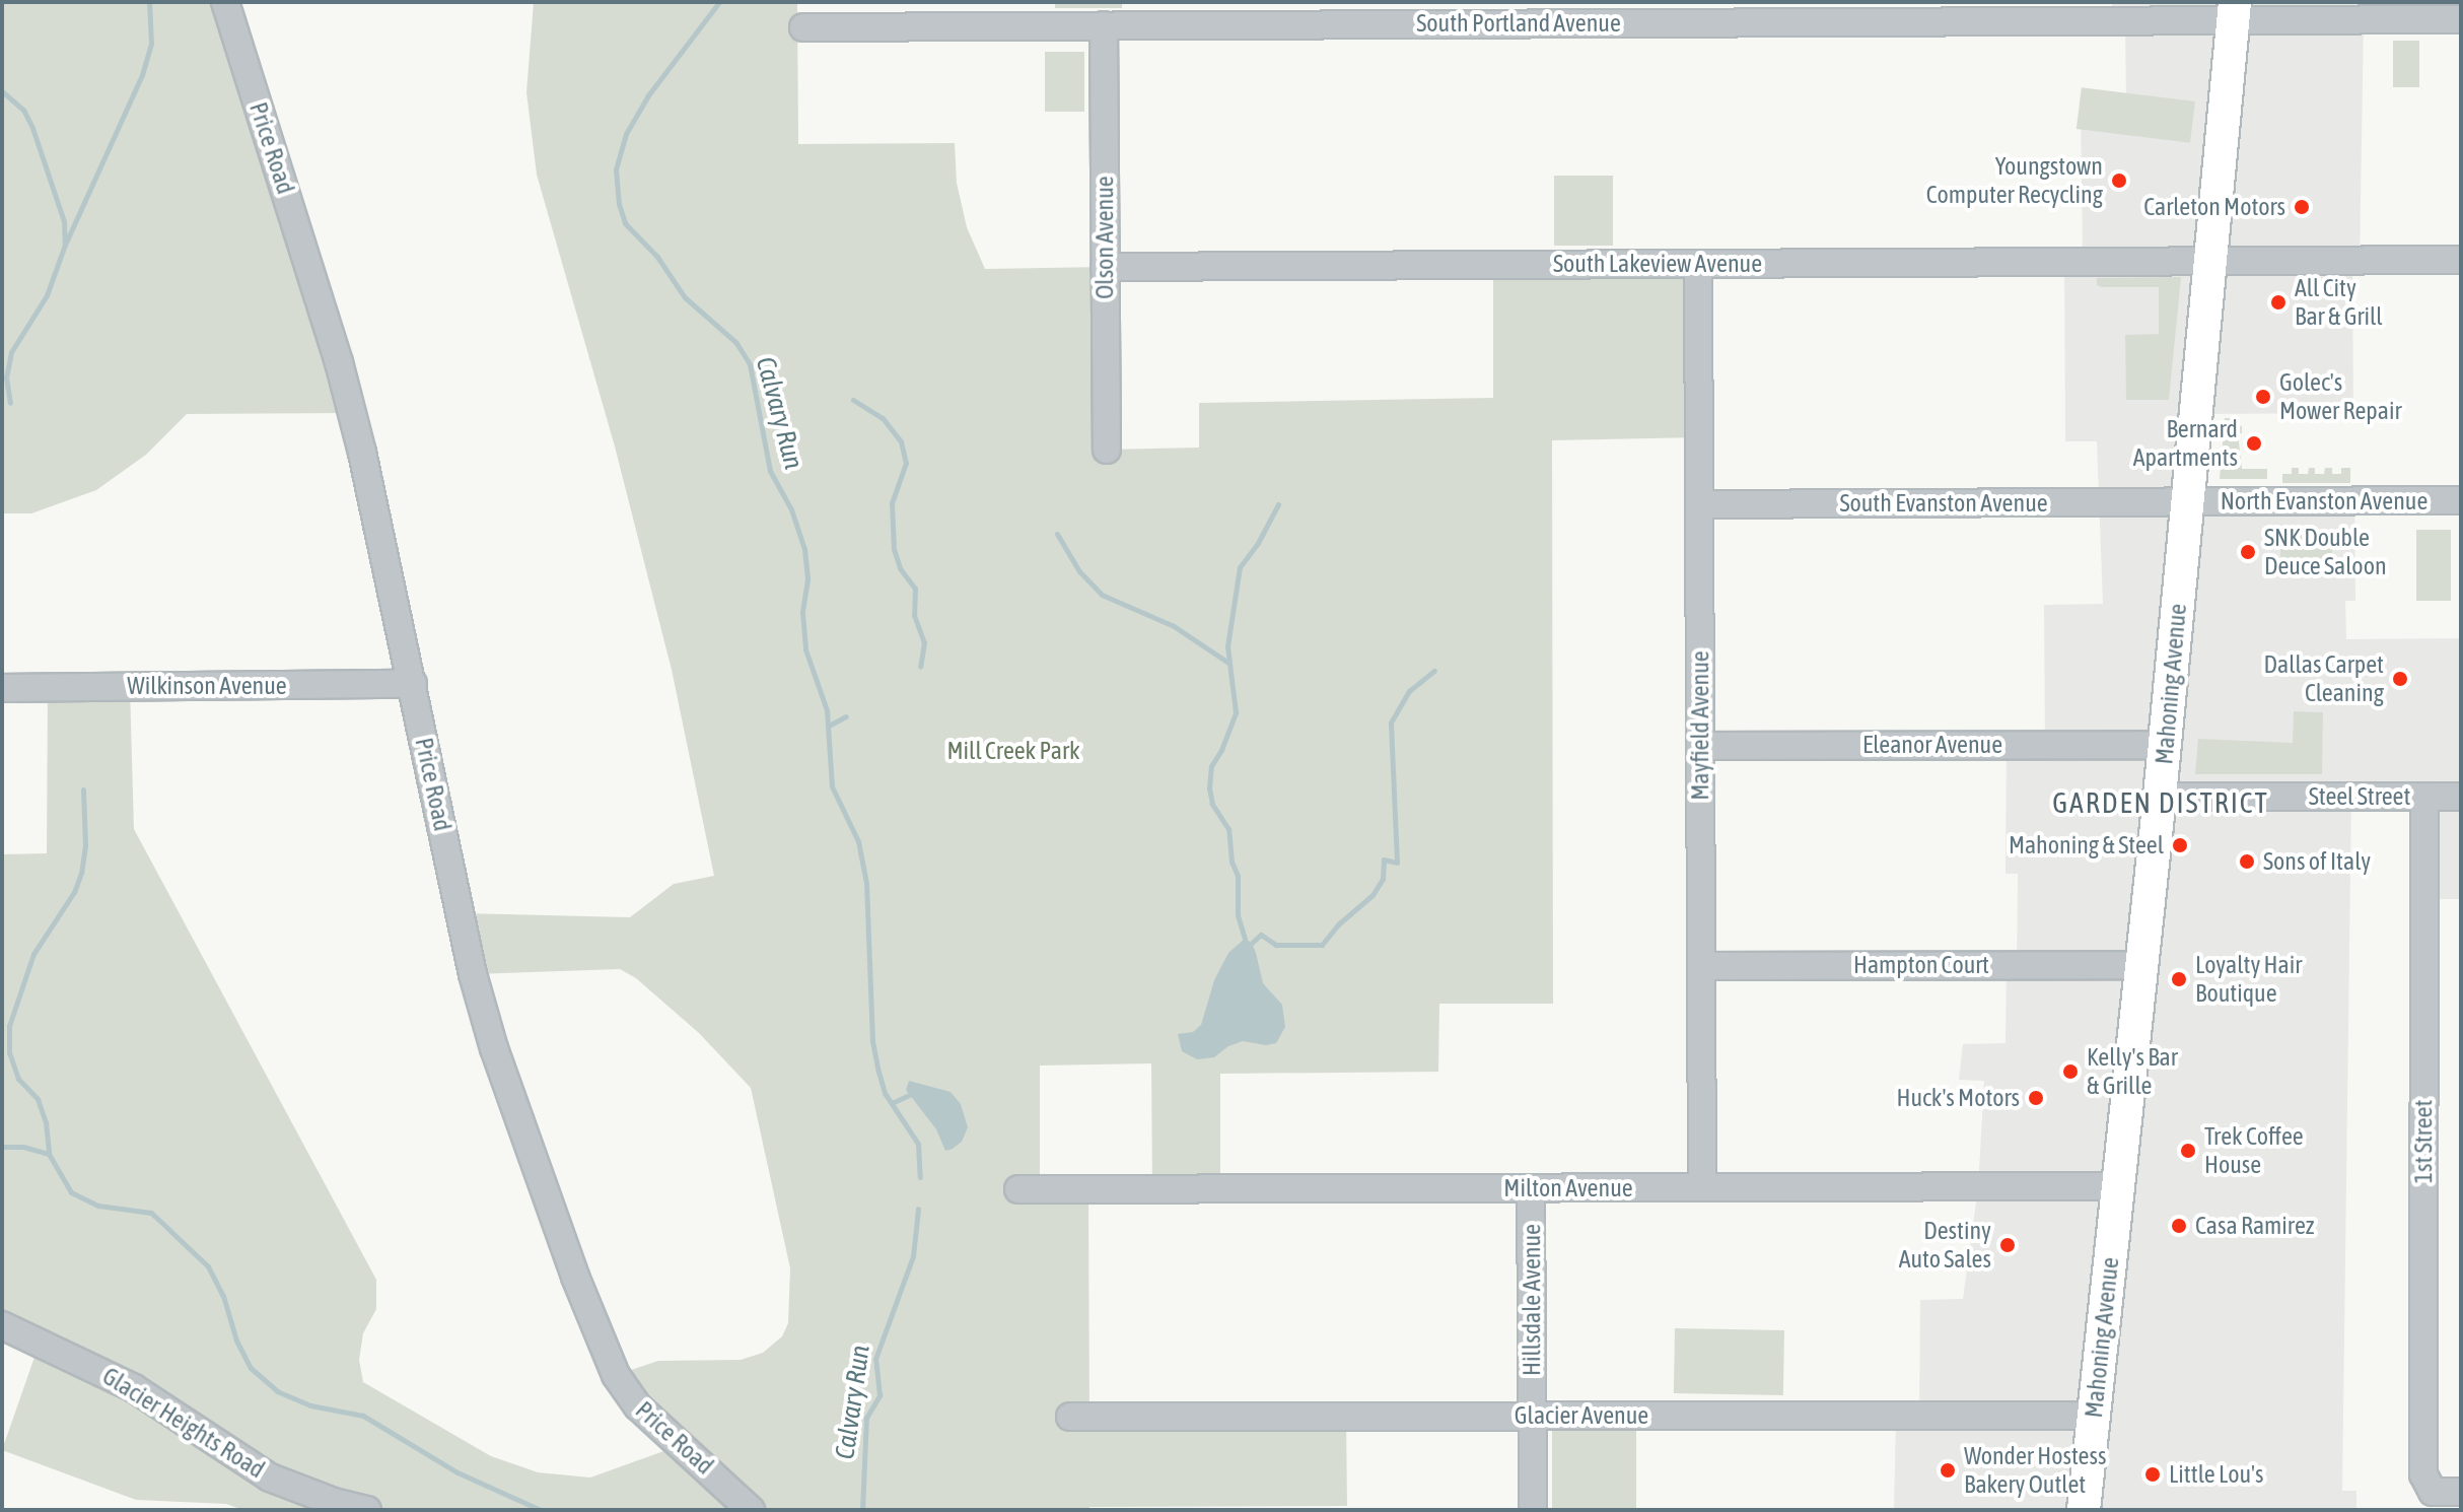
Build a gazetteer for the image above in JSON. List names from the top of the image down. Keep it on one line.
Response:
{"streets":{"main road":["Mahoning Avenue"],"street":["South Portland Avenue","Price Road","Olson Avenue","South Lakeview Avenue","North Evanston Avenue","South Evanston Avenue","Wilkinson Avenue","Mayfield Avenue","Eleanor Avenue","Steel Street","Hampton Court","1st Street","Milton Avenue","Hillsdale Avenue","Glacier Avenue","Glacier Heights Road"]},"crossings":[["South Portland Avenue","Olson Avenue"],["South Portland Avenue","Mahoning Avenue"],["Price Road","Wilkinson Avenue"],["Olson Avenue","South Lakeview Avenue"],["South Lakeview Avenue","Mahoning Avenue"],["South Lakeview Avenue","Mayfield Avenue"],["North Evanston Avenue","South Evanston Avenue"],["North Evanston Avenue","Mahoning Avenue"],["South Evanston Avenue","Mahoning Avenue"],["South Evanston Avenue","Mayfield Avenue"],["Mahoning Avenue","Eleanor Avenue"],["Mahoning Avenue","Steel Street"],["Mahoning Avenue","Hampton Court"],["Mahoning Avenue","Milton Avenue"],["Mahoning Avenue","Glacier Avenue"],["Mayfield Avenue","Eleanor Avenue"],["Mayfield Avenue","Hampton Court"],["Mayfield Avenue","Milton Avenue"],["Steel Street","1st Street"],["Milton Avenue","Hillsdale Avenue"],["Hillsdale Avenue","Glacier Avenue"]],"districts":["GARDEN DISTRICT"],"water":["Calvary Run"],"parks":["Mill Creek Park"],"places":["Youngstown Computer Recycling","Carleton Motors","All City Bar & Grill","Golec's Mower Repair","Bernard Apartments","SNK Double Deuce Saloon","Dallas Carpet Cleaning","Mahoning & Steel","Sons of Italy","Loyalty Hair Boutique","Kelly's Bar & Grille","Huck's Motors","Trek Coffee House","Casa Ramirez","Destiny Auto Sales","Wonder Hostess Bakery Outlet","Little Lou's"]}
